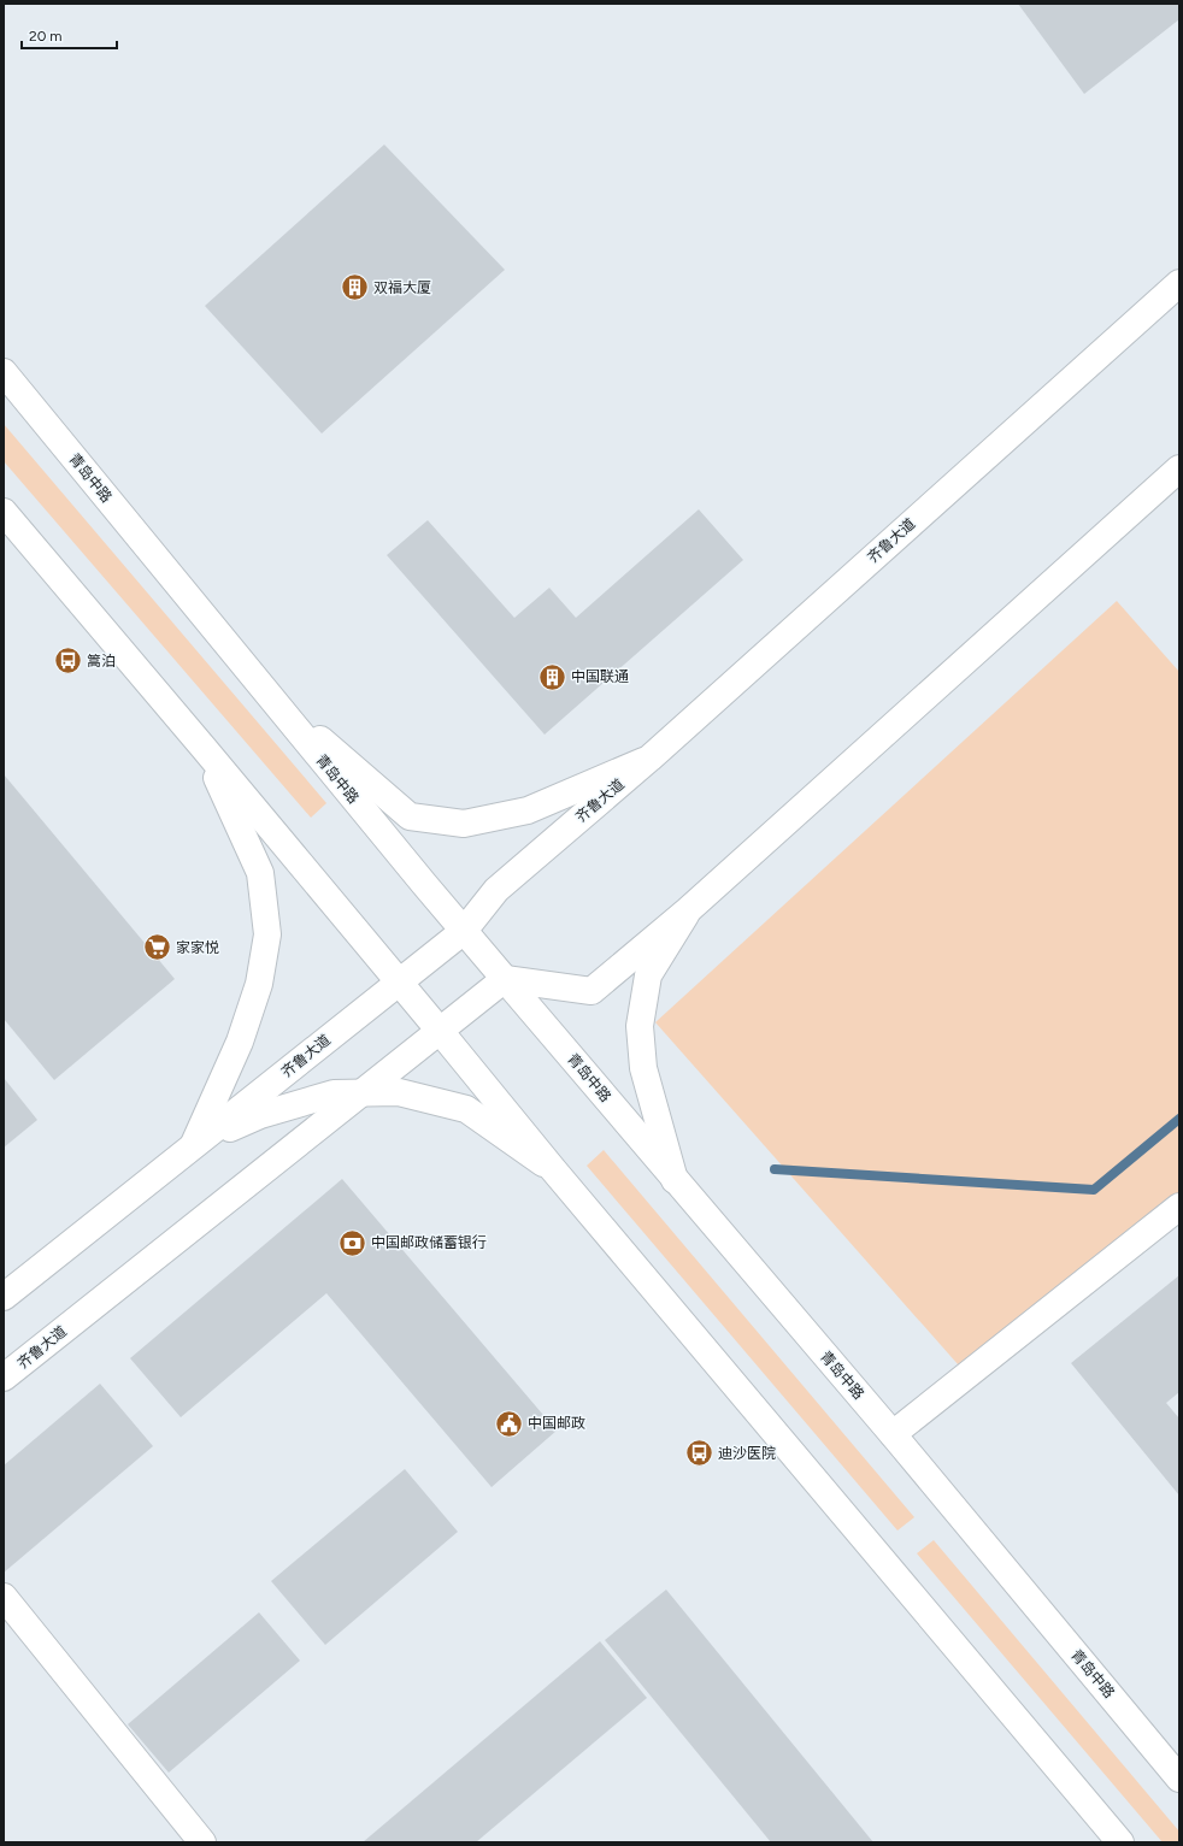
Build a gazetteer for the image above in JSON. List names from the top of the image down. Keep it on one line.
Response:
{"streets":{"main road":["青岛中路","齐鲁大道"]},"crossings":[["青岛中路","齐鲁大道"]],"places":{"building":["双福大厦","中国联通"],"bus stop":["篙泊","迪沙医院"],"supermarket":["家家悦"],"bank":["中国邮政储蓄银行"],"public building":["中国邮政"]},"scale_bar":"20 m"}
